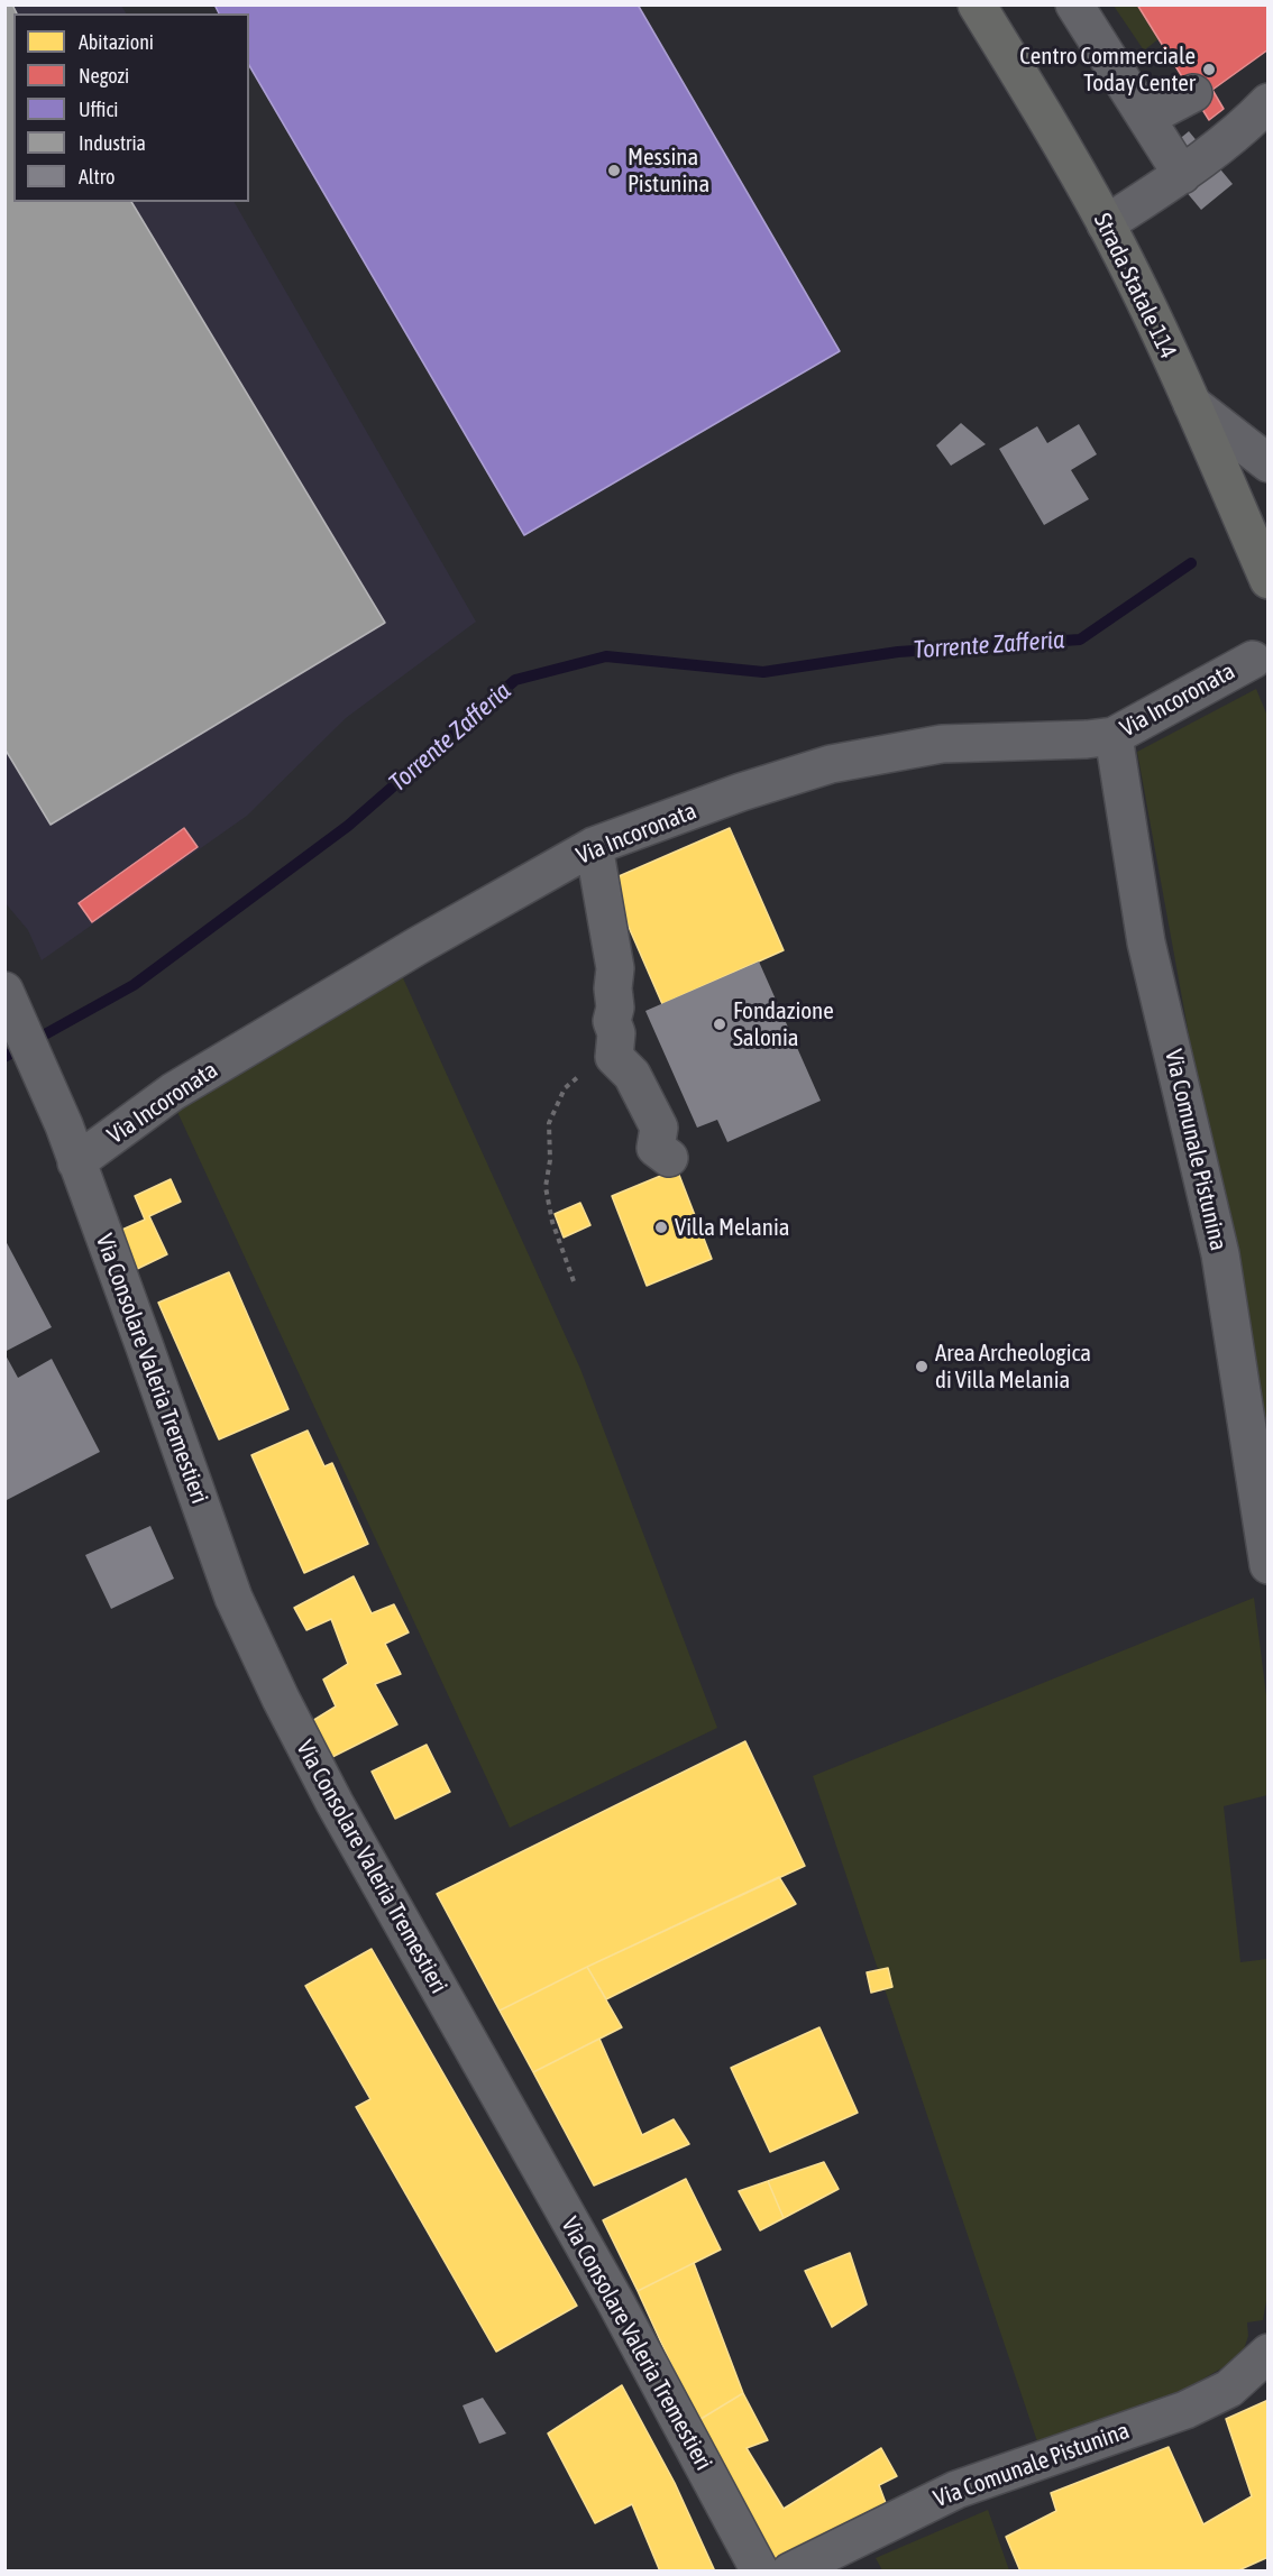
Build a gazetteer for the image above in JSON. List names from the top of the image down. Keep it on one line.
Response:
{"streets":{"main road":["Strada Statale 114"],"street":["Via Incoronata","Via Comunale Pistunina","Via Consolare Valeria Tremestieri"]},"crossings":[["Via Incoronata","Via Comunale Pistunina"],["Via Incoronata","Via Consolare Valeria Tremestieri"]],"water":["Torrente Zafferia"],"places":["Centro Commerciale Today Center","Messina Pistunina","Fondazione Salonia","Villa Melania","Area Archeologica di Villa Melania"],"legend":["Abitazioni","Negozi","Uffici","Industria","Altro"]}
